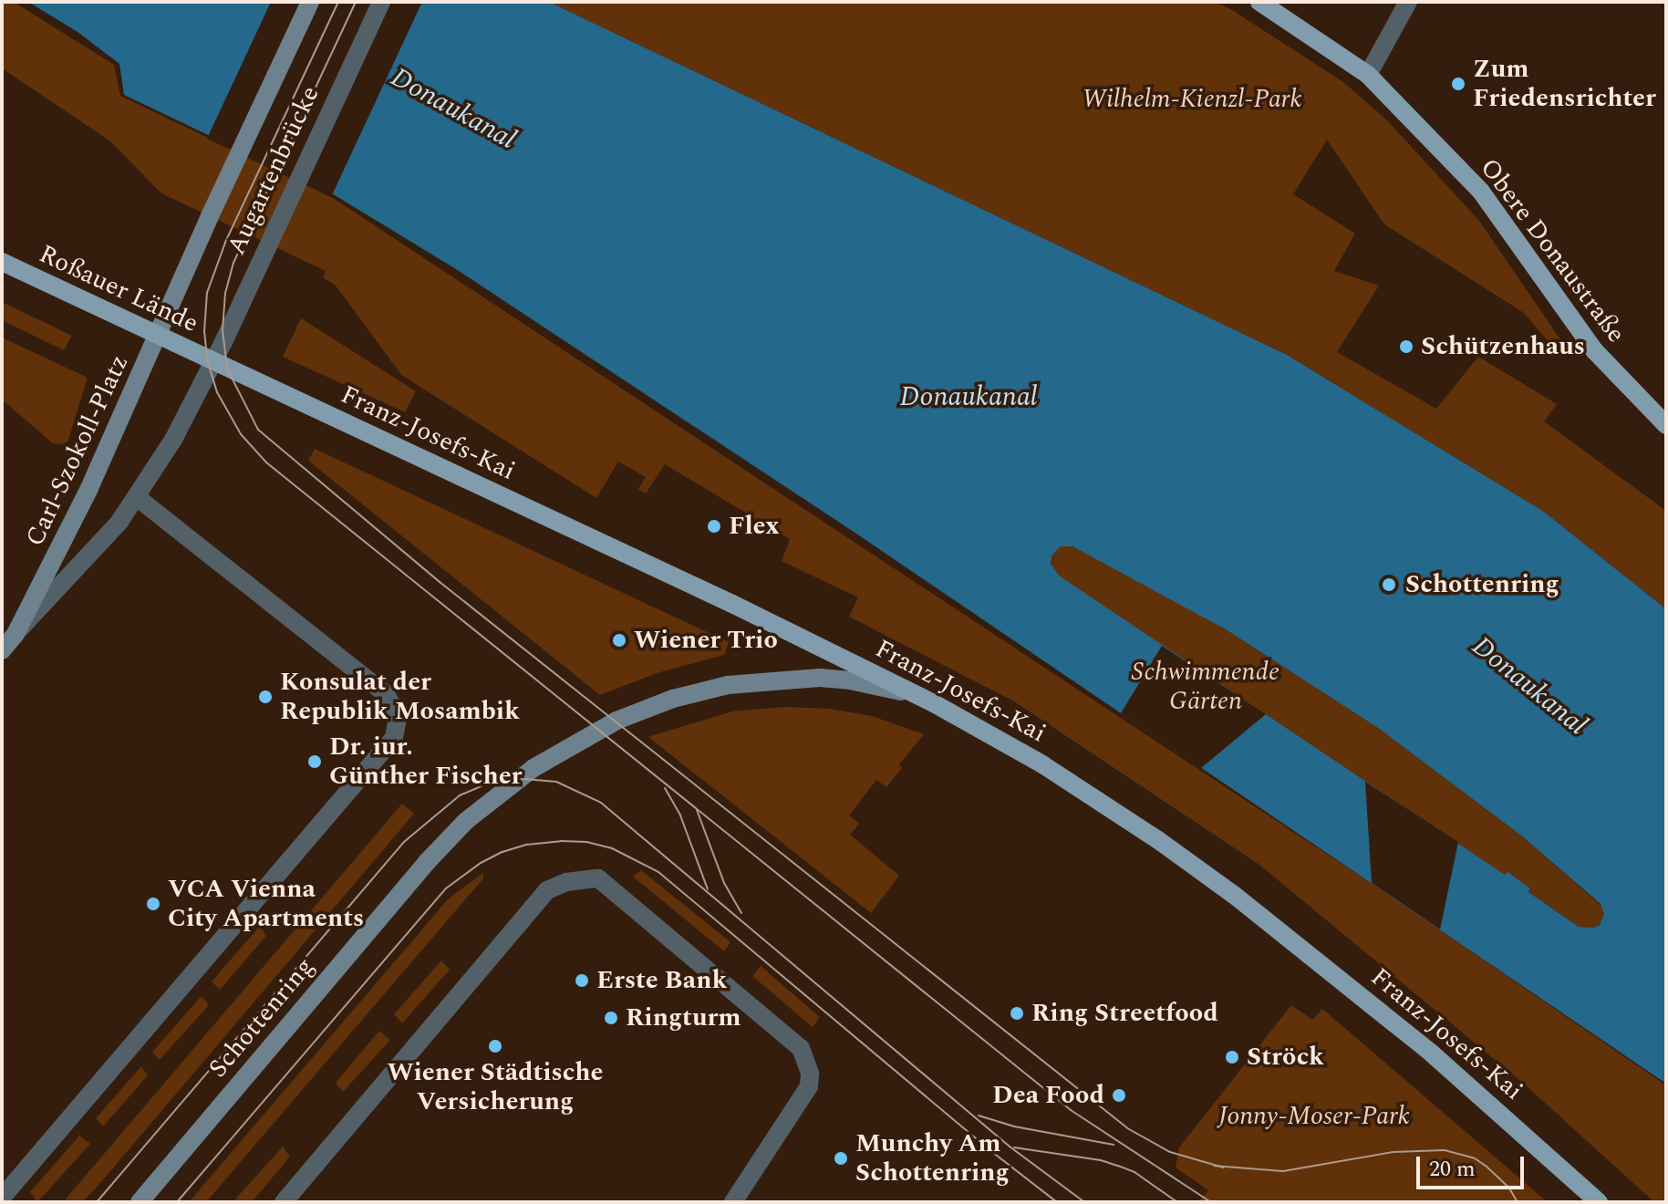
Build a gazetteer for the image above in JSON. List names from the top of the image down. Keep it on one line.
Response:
{"streets":{"main road":["Augartenbrücke","Obere Donaustraße","Roßauer Lände","Franz-Josefs-Kai","Carl-Szokoll-Platz","Schottenring"]},"crossings":[["Augartenbrücke","Roßauer Lände"],["Augartenbrücke","Franz-Josefs-Kai"],["Augartenbrücke","Carl-Szokoll-Platz"],["Roßauer Lände","Franz-Josefs-Kai"],["Roßauer Lände","Carl-Szokoll-Platz"],["Franz-Josefs-Kai","Carl-Szokoll-Platz"],["Franz-Josefs-Kai","Schottenring"]],"water":["Donaukanal"],"parks":["Wilhelm-Kienzl-Park","Schwimmende Gärten","Jonny-Moser-Park"],"places":["Zum Friedensrichter","Schützenhaus","Flex","Schottenring","Wiener Trio","Konsulat der Republik Mosambik","Dr. iur. Günther Fischer","VCA Vienna City Apartments","Erste Bank","Ring Streetfood","Ringturm","Wiener Städtische Versicherung","Ströck","Dea Food","Munchy Am Schottenring"],"scale_bar":"20 m"}
